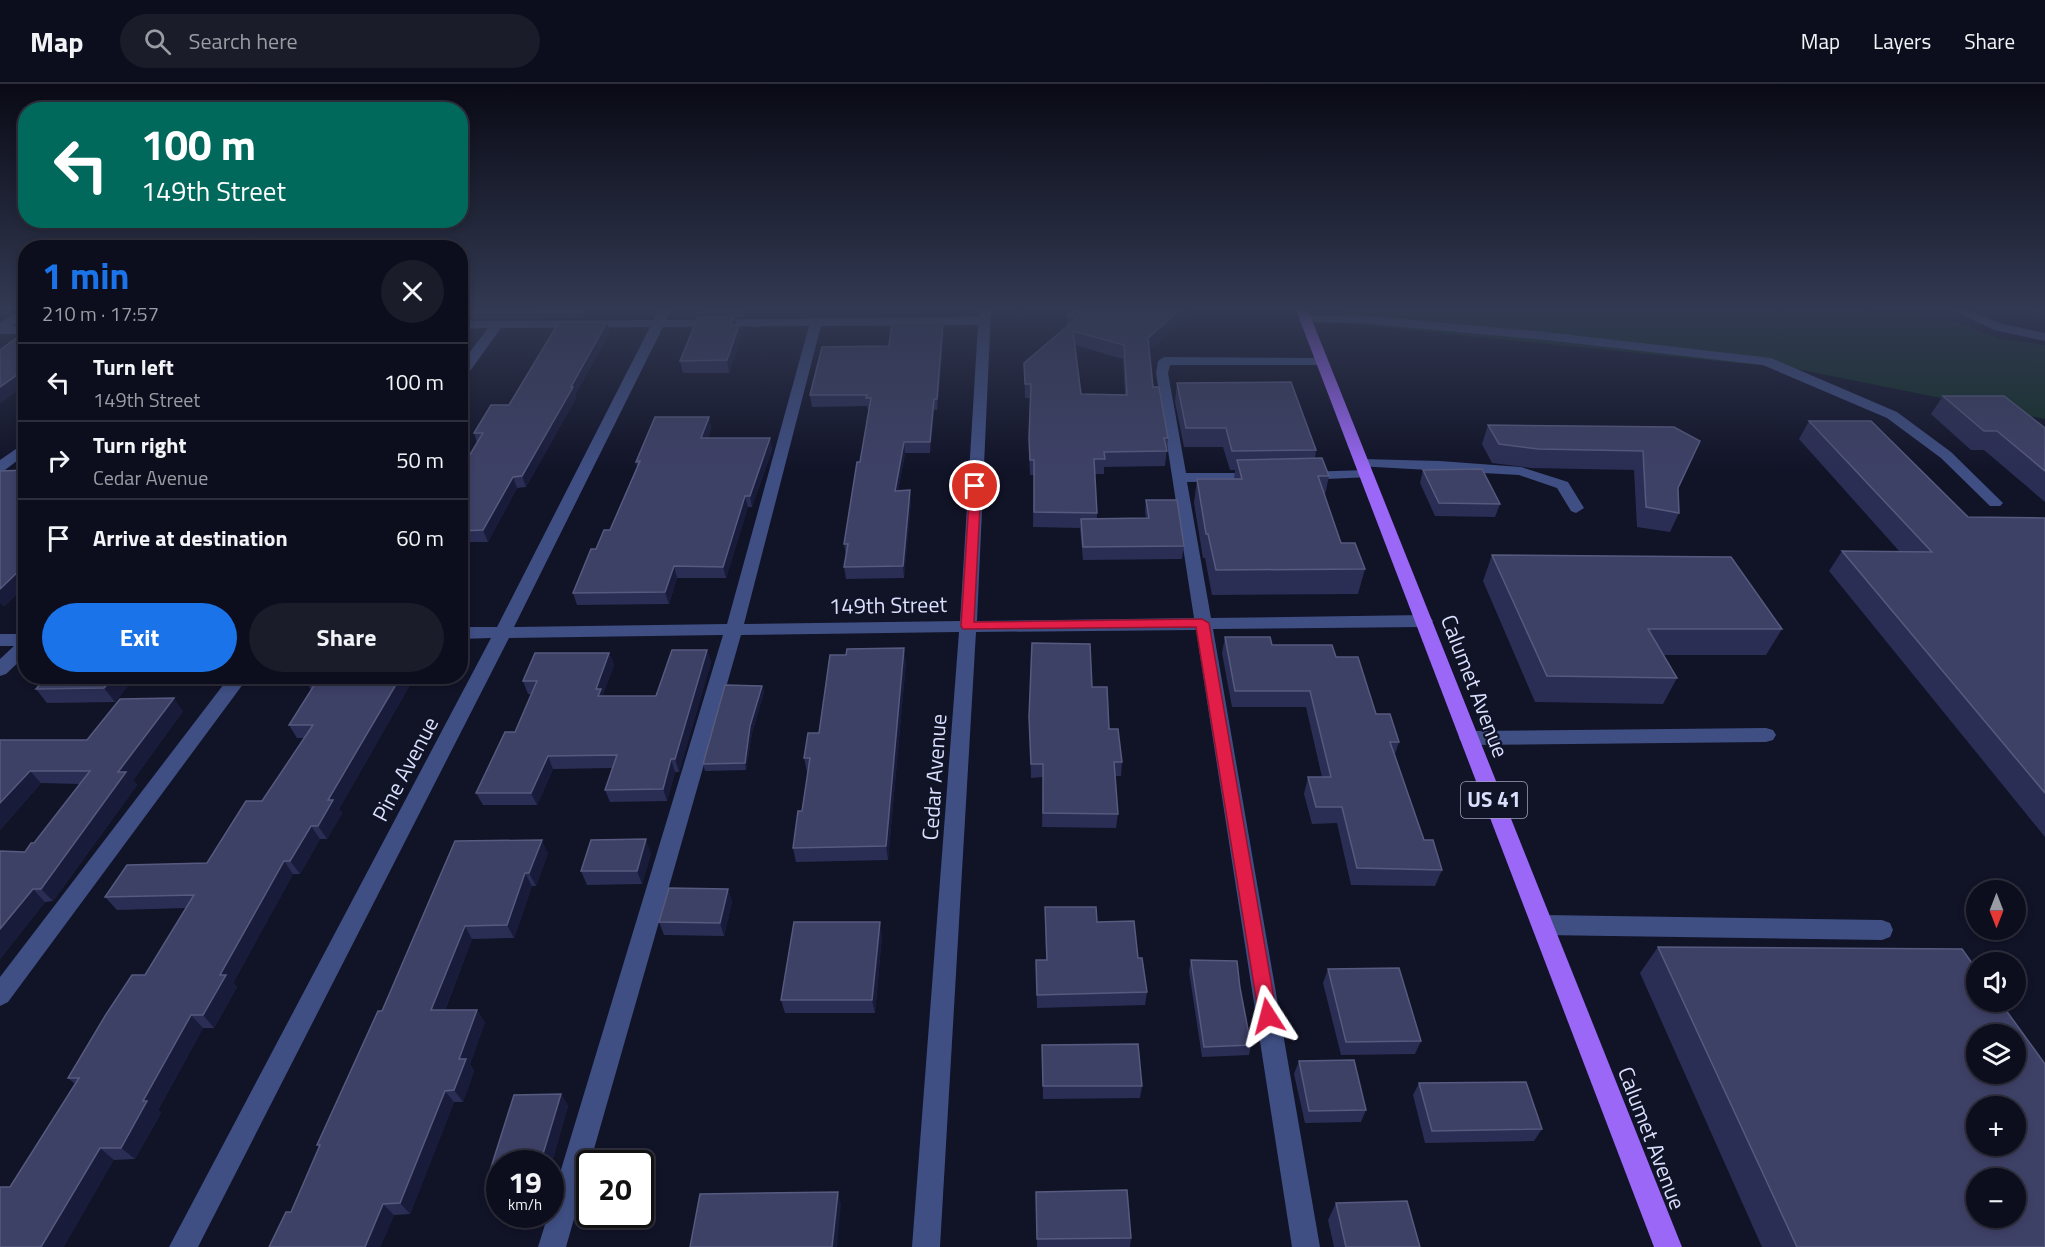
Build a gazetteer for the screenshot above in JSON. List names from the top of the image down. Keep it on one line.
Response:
{"streets":{"main road":["Calumet Avenue","US 41"],"street":["149th Street","Pine Avenue","Cedar Avenue"]},"crossings":[["149th Street","Calumet Avenue"],["149th Street","Pine Avenue"],["149th Street","Cedar Avenue"]],"north":"bottom","page":{"header":"Map","search":"Search here","nav":["Map","Layers","Share"],"turn":["100 m","149th Street"],"heading":["1 min","210 m · 17:57"],"list":[{"name":"Turn left","note":"149th Street","value":"100 m"},{"name":"Turn right","note":"Cedar Avenue","value":"50 m"},{"name":"Arrive at destination","value":"60 m"}],"buttons":["Exit","Share"],"map_buttons":["+","−"],"speed":"19 km/h","limit":"20"}}
